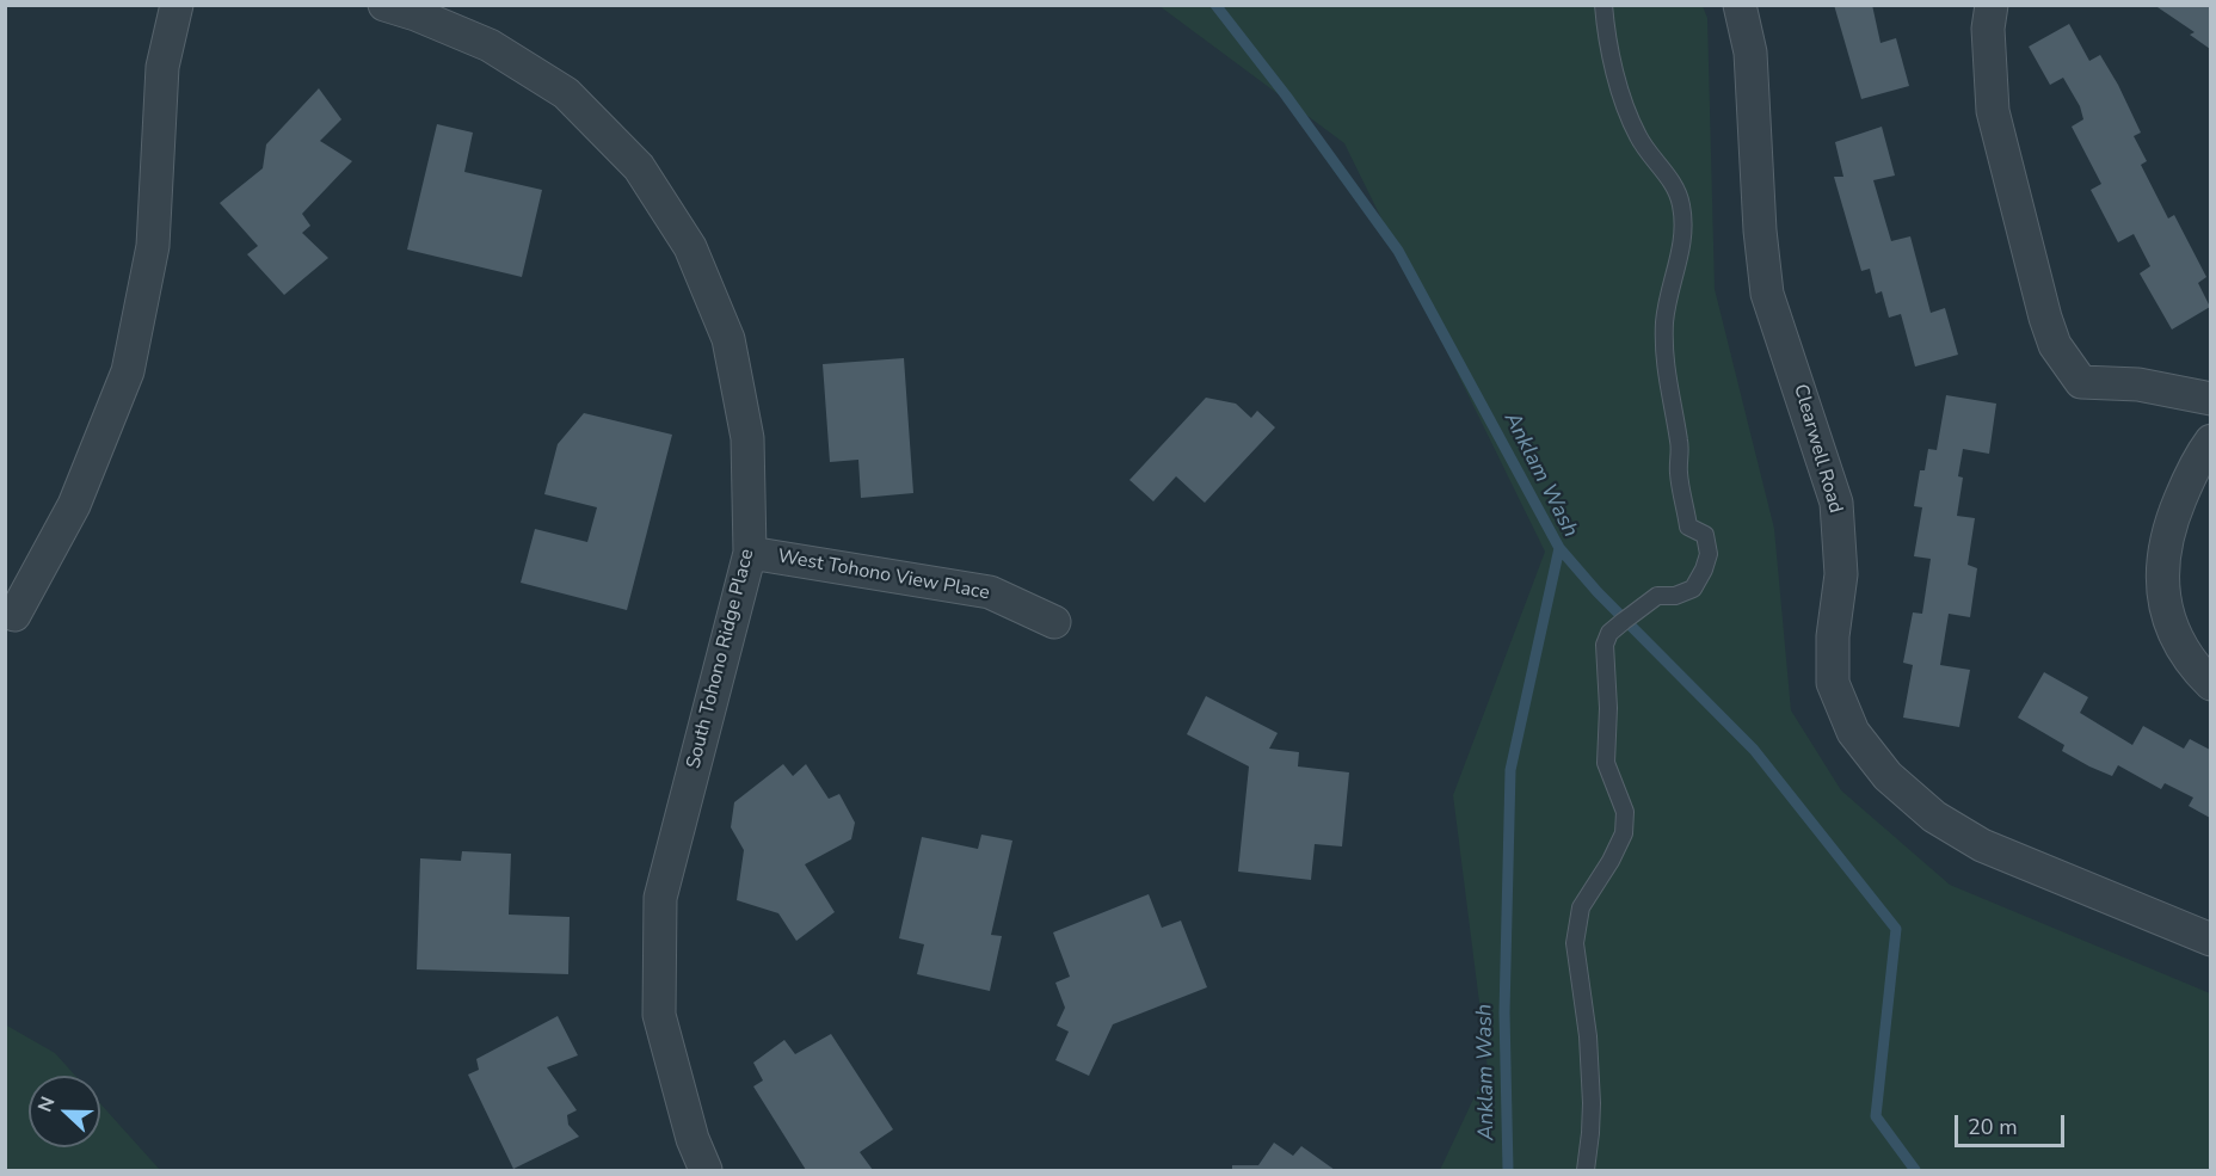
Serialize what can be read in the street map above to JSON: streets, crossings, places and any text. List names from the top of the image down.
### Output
{
  "streets": {
    "street": ["Clearwell Road", "West Tohono View Place", "South Tohono Ridge Place"]
  },
  "crossings": [
    ["West Tohono View Place", "South Tohono Ridge Place"]
  ],
  "water": ["Anklam Wash"],
  "scale_bar": "20 m",
  "north": "left"
}
